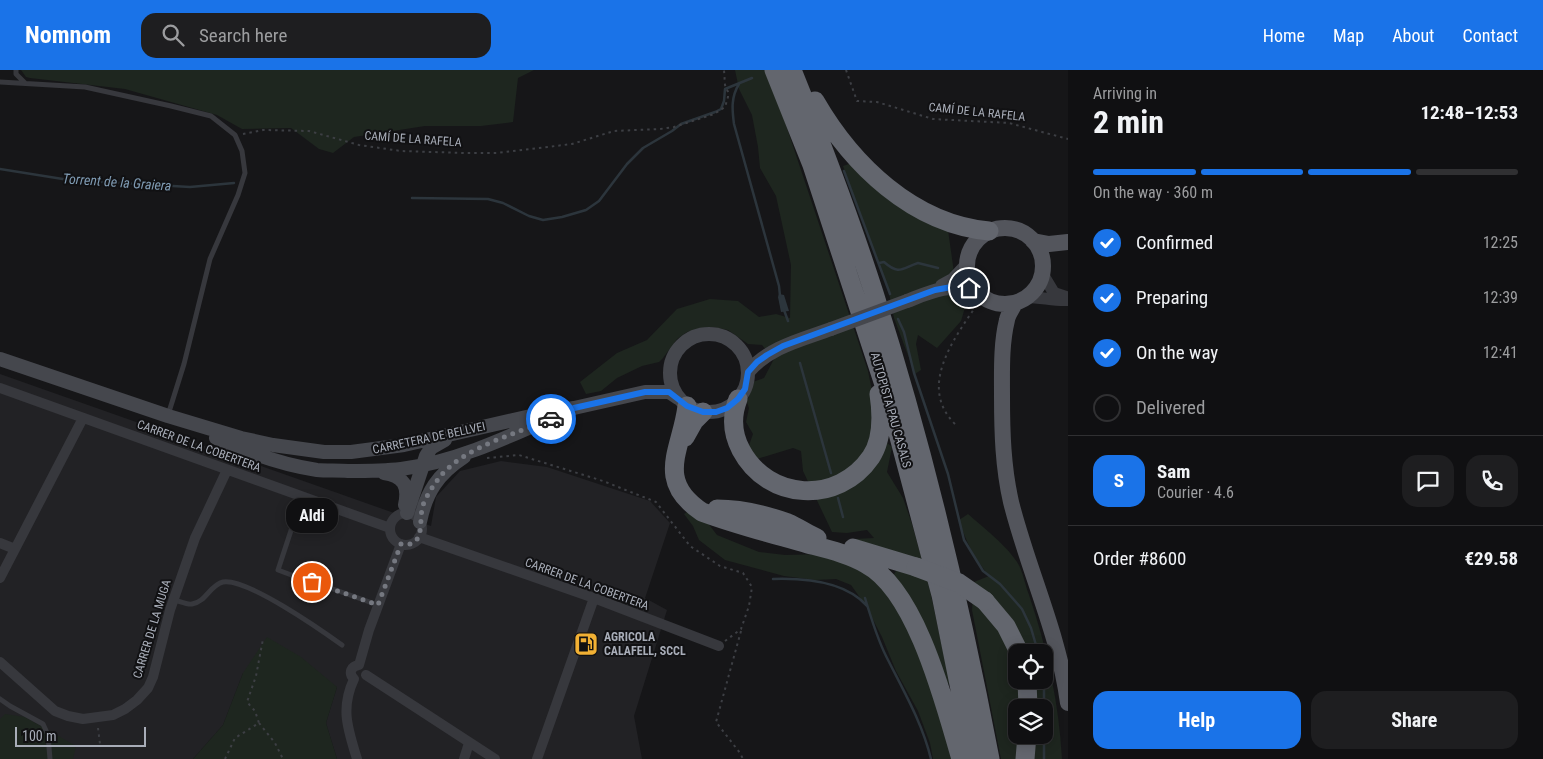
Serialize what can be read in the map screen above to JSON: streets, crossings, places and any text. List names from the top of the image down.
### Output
{
  "streets": {
    "highway": ["AUTOPISTA PAU CASALS"],
    "main road": ["CARRETERA DE BELLVEI"],
    "street": ["CARRER DE LA COBERTERA", "CARRER DE LA MUGA"],
    "path": ["CAMÍ DE LA RAFELA"]
  },
  "crossings": [
    ["CARRER DE LA COBERTERA", "CARRER DE LA MUGA"]
  ],
  "water": ["Torrent de la Graiera"],
  "places": {
    "other": ["Aldi"],
    "fuel station": ["AGRICOLA CALAFELL, SCCL"]
  },
  "scale_bar": "100 m",
  "page": {
    "header": "Nomnom",
    "search": "Search here",
    "nav": [
      "Home",
      "Map",
      "About",
      "Contact"
    ],
    "heading": ["2 min", "Arriving in", "12:48–12:53"],
    "panel": [
      "Sam",
      "Courier · 4.6",
      "Order #8600",
      "€29.58"
    ],
    "bar": "On the way · 360 m",
    "list": [
      ["Confirmed", "12:25"],
      ["Preparing", "12:39"],
      ["On the way", "12:41"],
      "Delivered"
    ],
    "round": "S",
    "bubble": "Aldi",
    "buttons": ["Help", "Share"],
    "scale": "100 m"
  }
}
